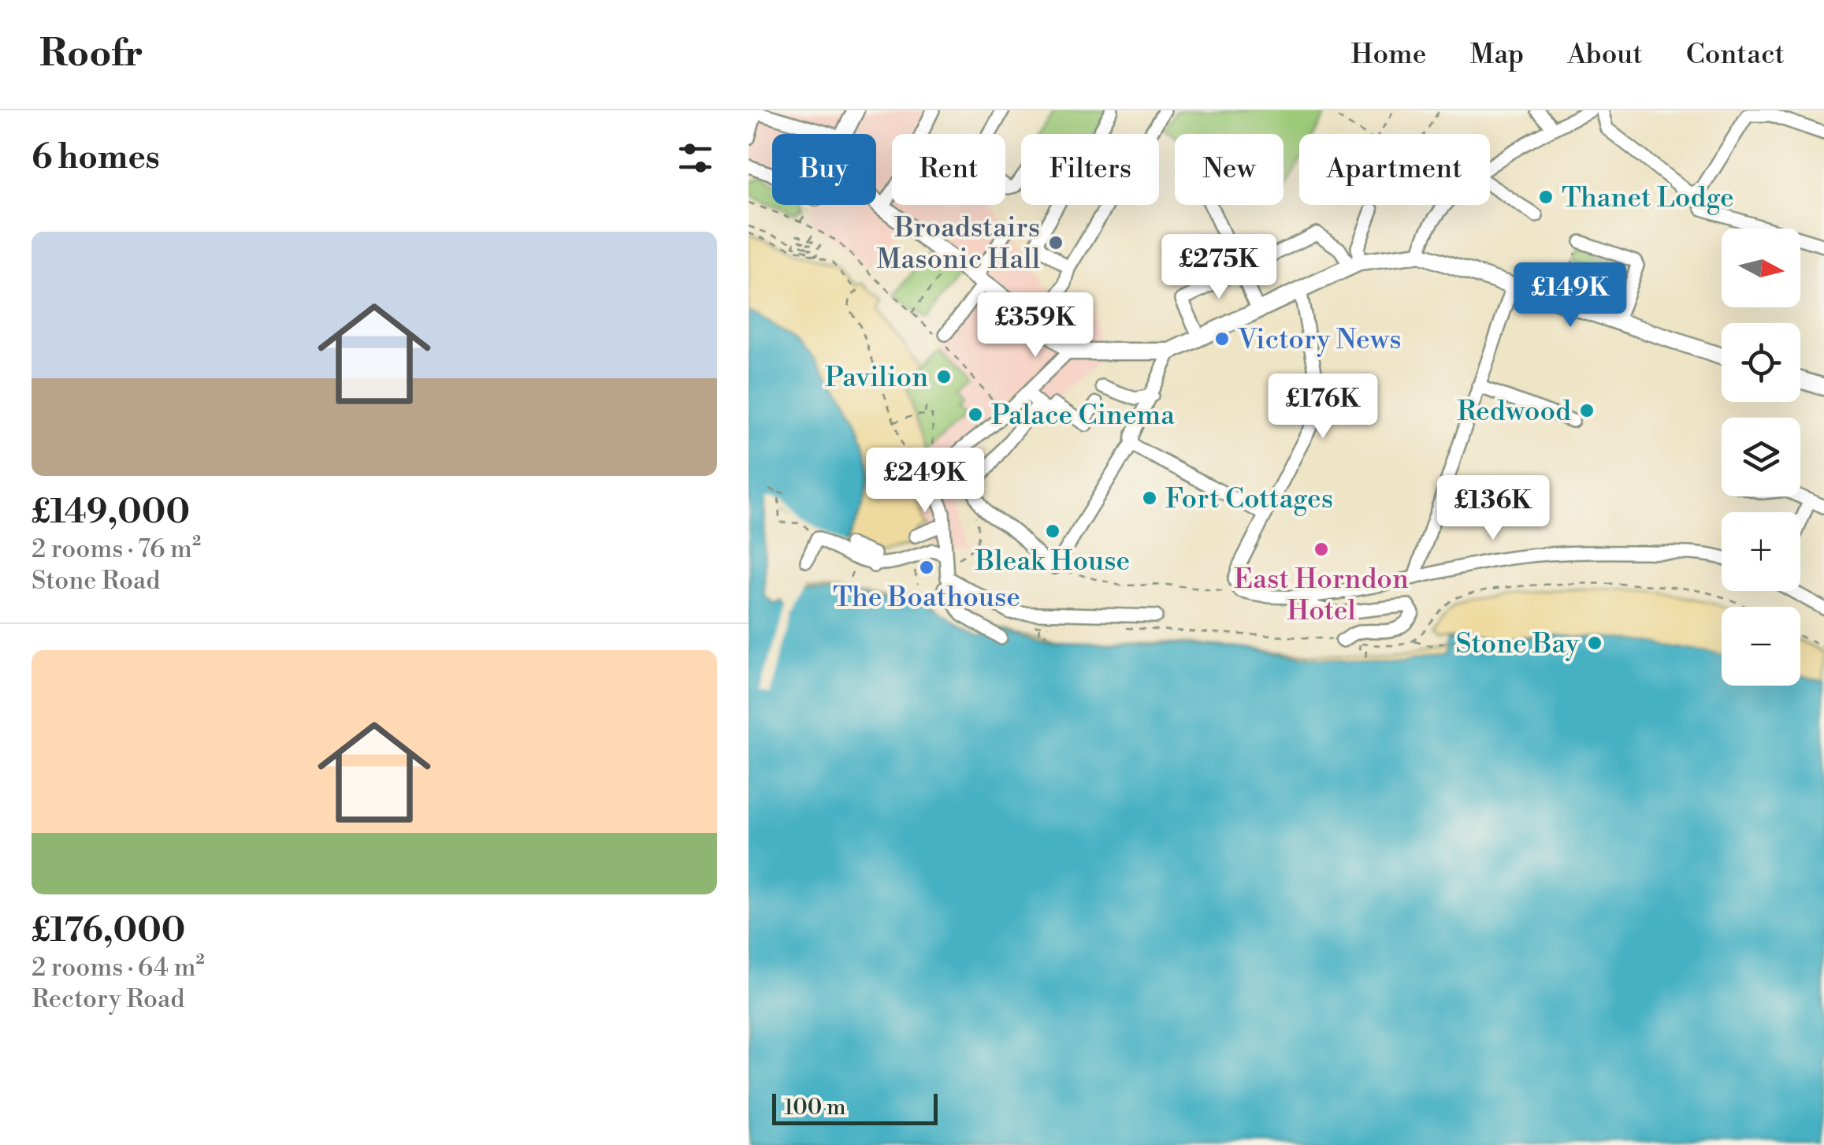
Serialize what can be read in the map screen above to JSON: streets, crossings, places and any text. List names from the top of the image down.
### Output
{
  "places": [
    "Thanet Lodge",
    "Broadstairs Masonic Hall",
    "Victory News",
    "Pavilion",
    "Redwood",
    "Palace Cinema",
    "Fort Cottages",
    "Bleak House",
    "East Horndon Hotel",
    "The Boathouse",
    "Stone Bay"
  ],
  "scale_bar": "100 m",
  "north": "right",
  "page": {
    "header": "Roofr",
    "nav": [
      "Home",
      "Map",
      "About",
      "Contact"
    ],
    "heading": "6 homes",
    "chip": [
      "Buy",
      "Rent",
      "Filters",
      "New",
      "Apartment"
    ],
    "list": [
      {
        "name": "£149,000",
        "note": "2 rooms · 76 m² · Stone Road"
      },
      {
        "name": "£176,000",
        "note": "2 rooms · 64 m² · Rectory Road"
      }
    ],
    "map_buttons": ["+", "−"],
    "price": [
      "£275K",
      "£149K",
      "£359K",
      "£176K",
      "£249K",
      "£136K"
    ],
    "scale": "100 m"
  }
}
